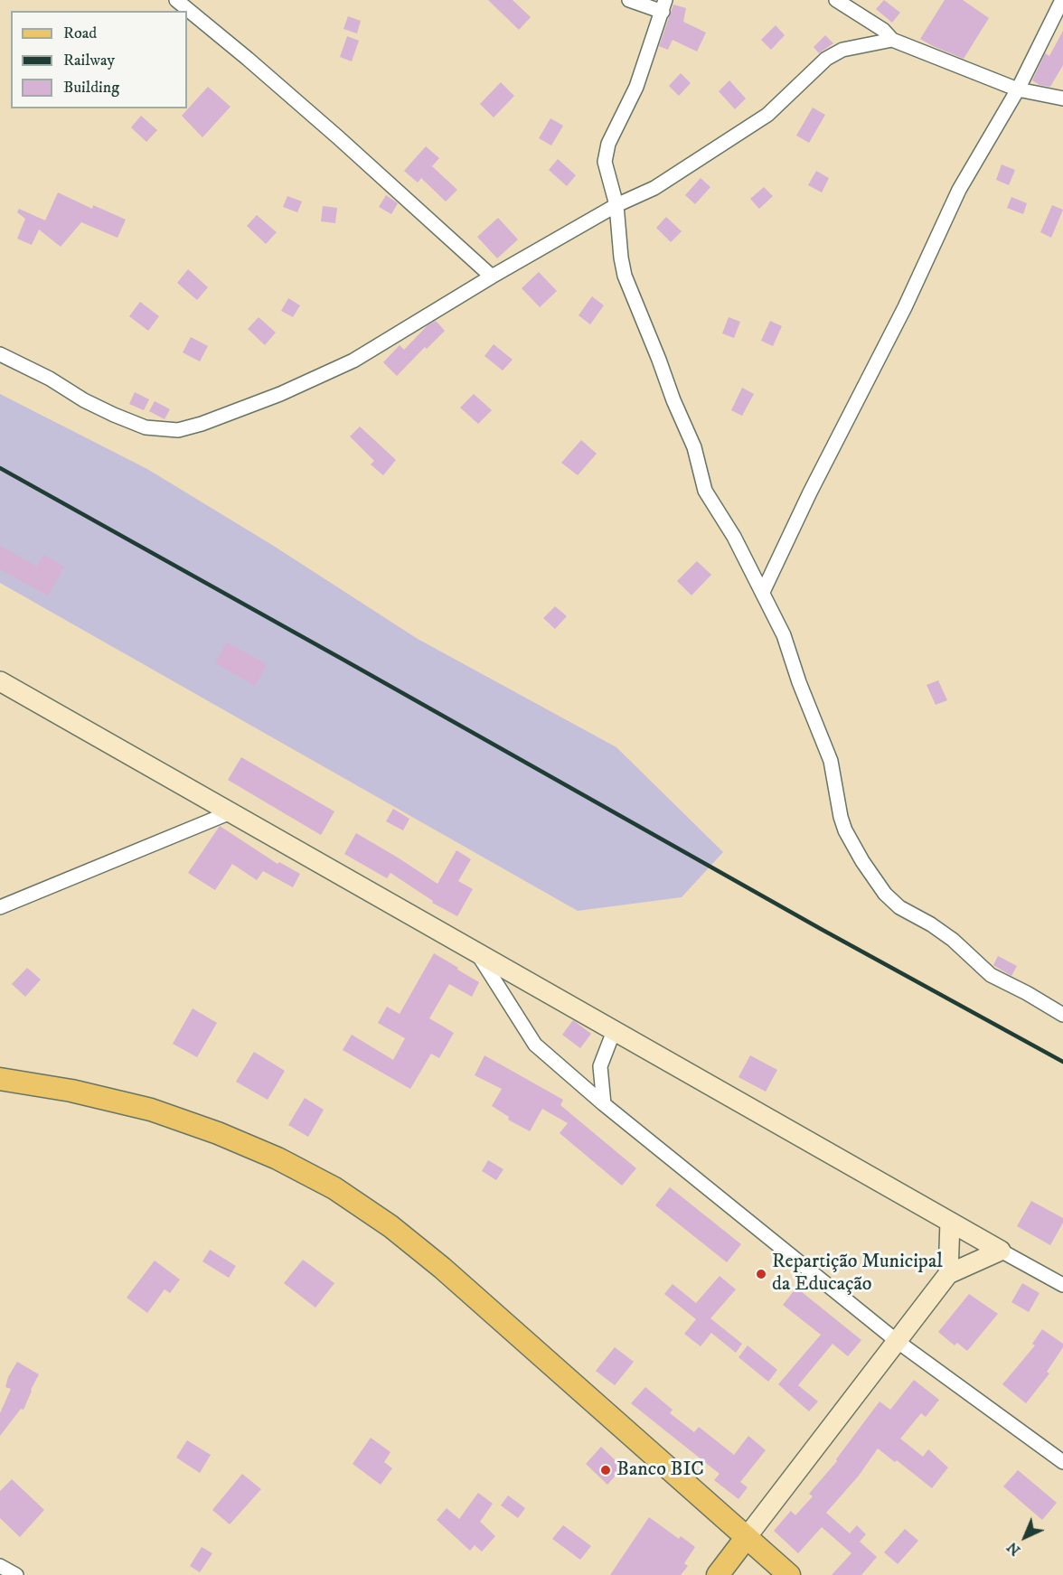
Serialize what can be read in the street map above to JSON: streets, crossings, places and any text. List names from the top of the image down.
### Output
{
  "places": ["Repartição Municipal da Educação", "Banco BIC"],
  "legend": ["Road", "Railway", "Building"],
  "north": "bottom left"
}
